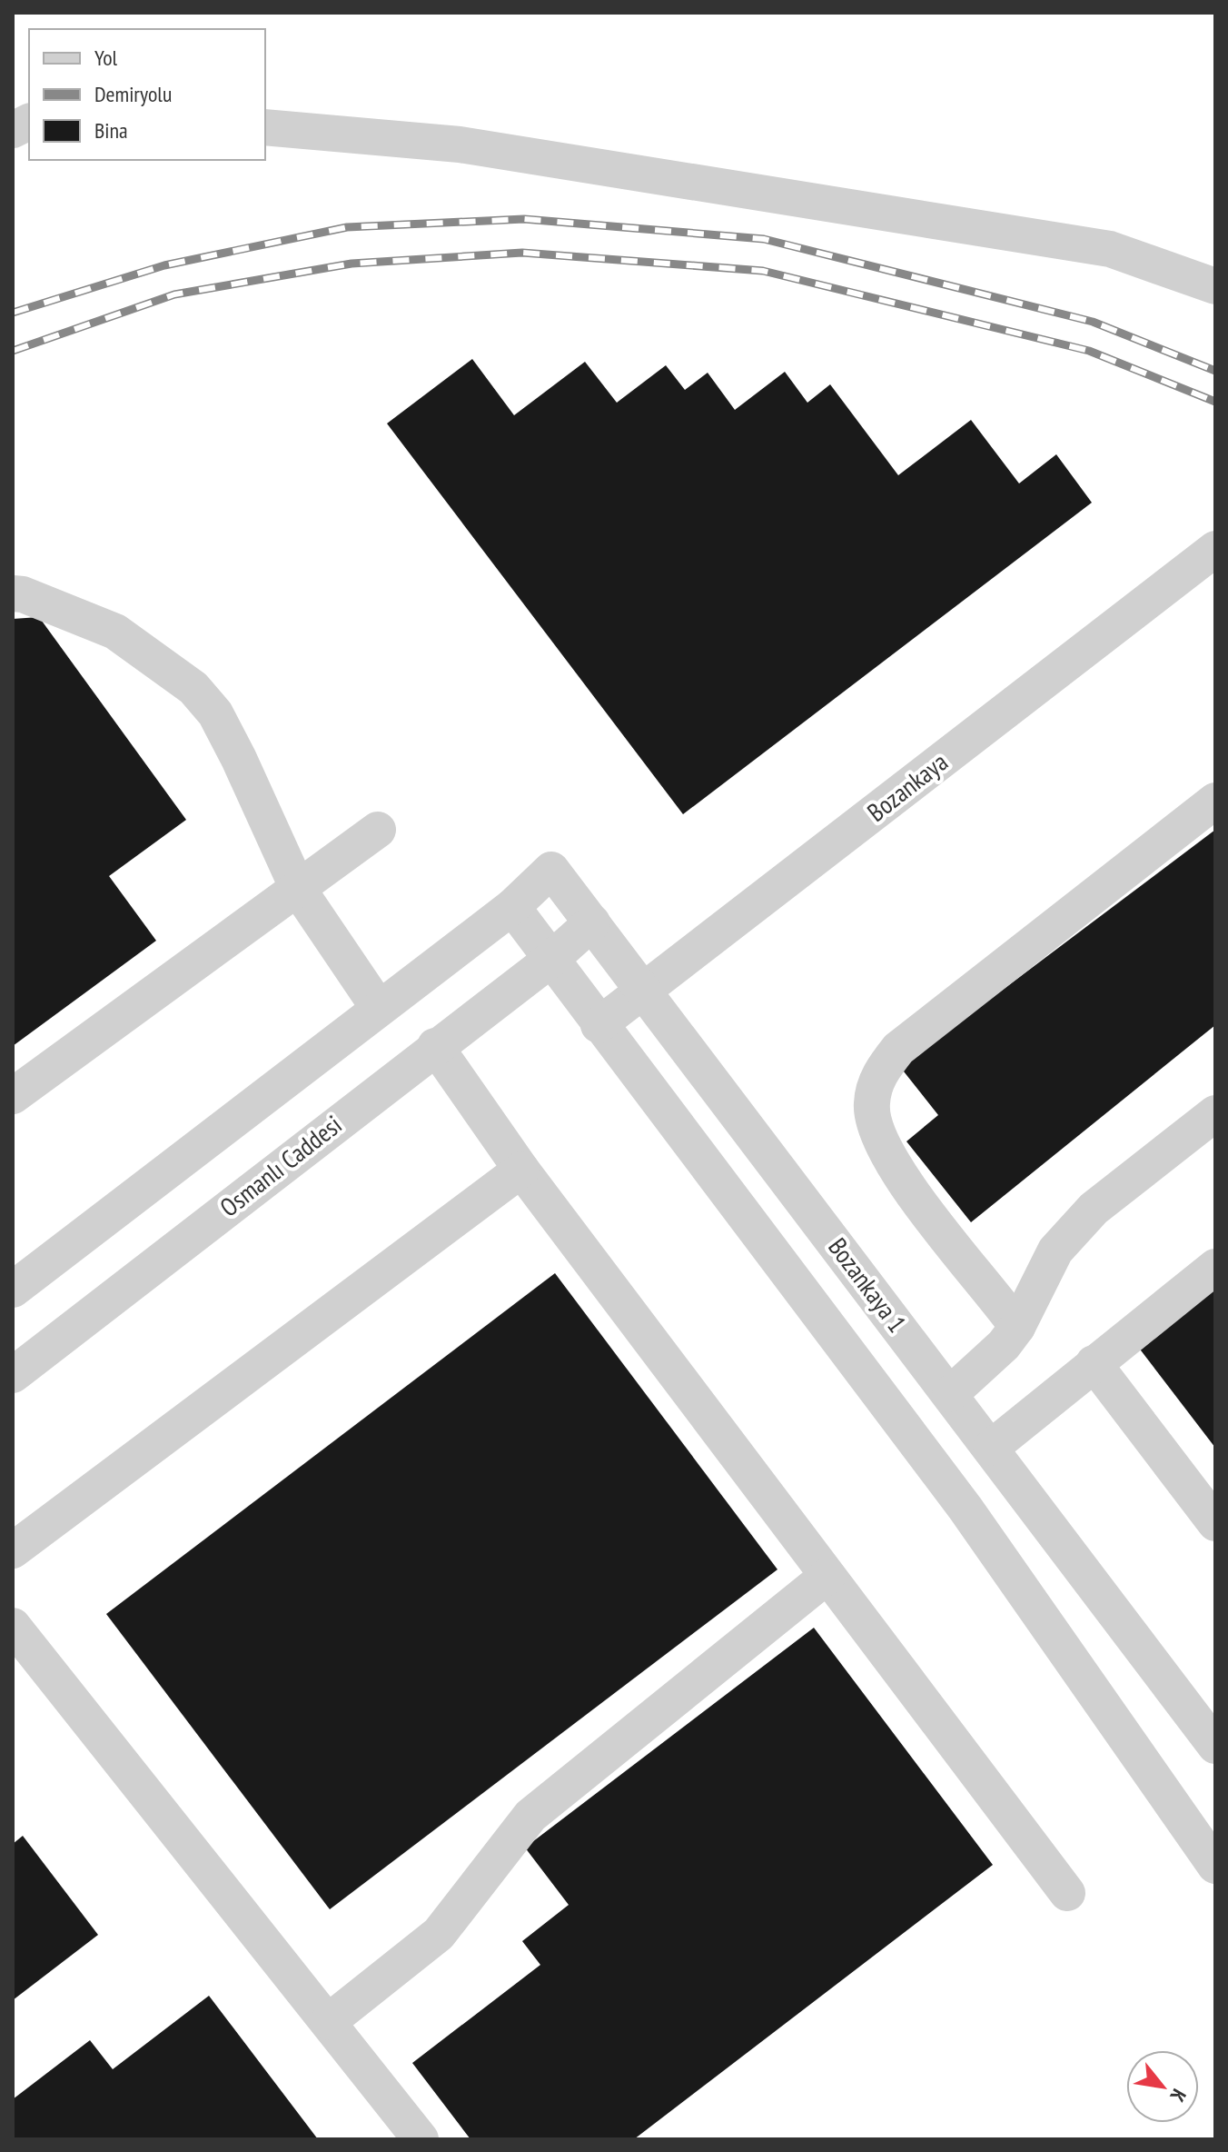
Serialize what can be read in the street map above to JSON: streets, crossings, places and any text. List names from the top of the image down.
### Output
{
  "streets": {
    "street": ["Bozankaya", "Osmanlı Caddesi", "Bozankaya 1"]
  },
  "crossings": [
    ["Bozankaya", "Bozankaya 1"],
    ["Osmanlı Caddesi", "Bozankaya 1"]
  ],
  "legend": ["Yol", "Demiryolu", "Bina"],
  "north": "bottom right"
}
